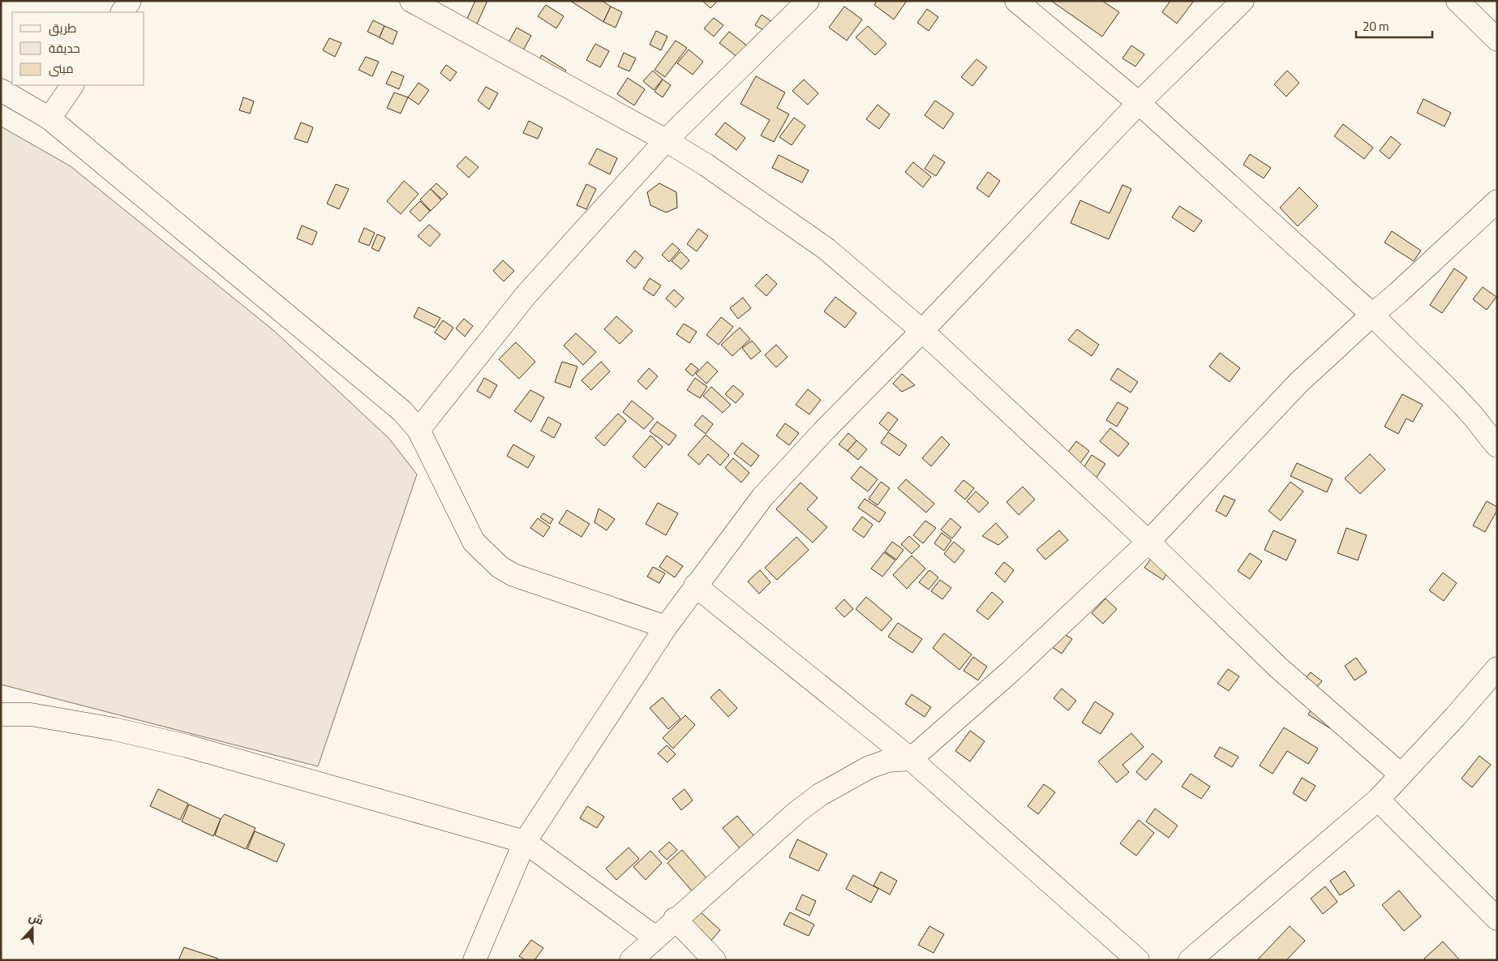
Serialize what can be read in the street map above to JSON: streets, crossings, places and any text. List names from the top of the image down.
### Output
{
  "legend": ["طريق", "حديقة", "مبنى"],
  "scale_bar": "20 m",
  "north": "top"
}
